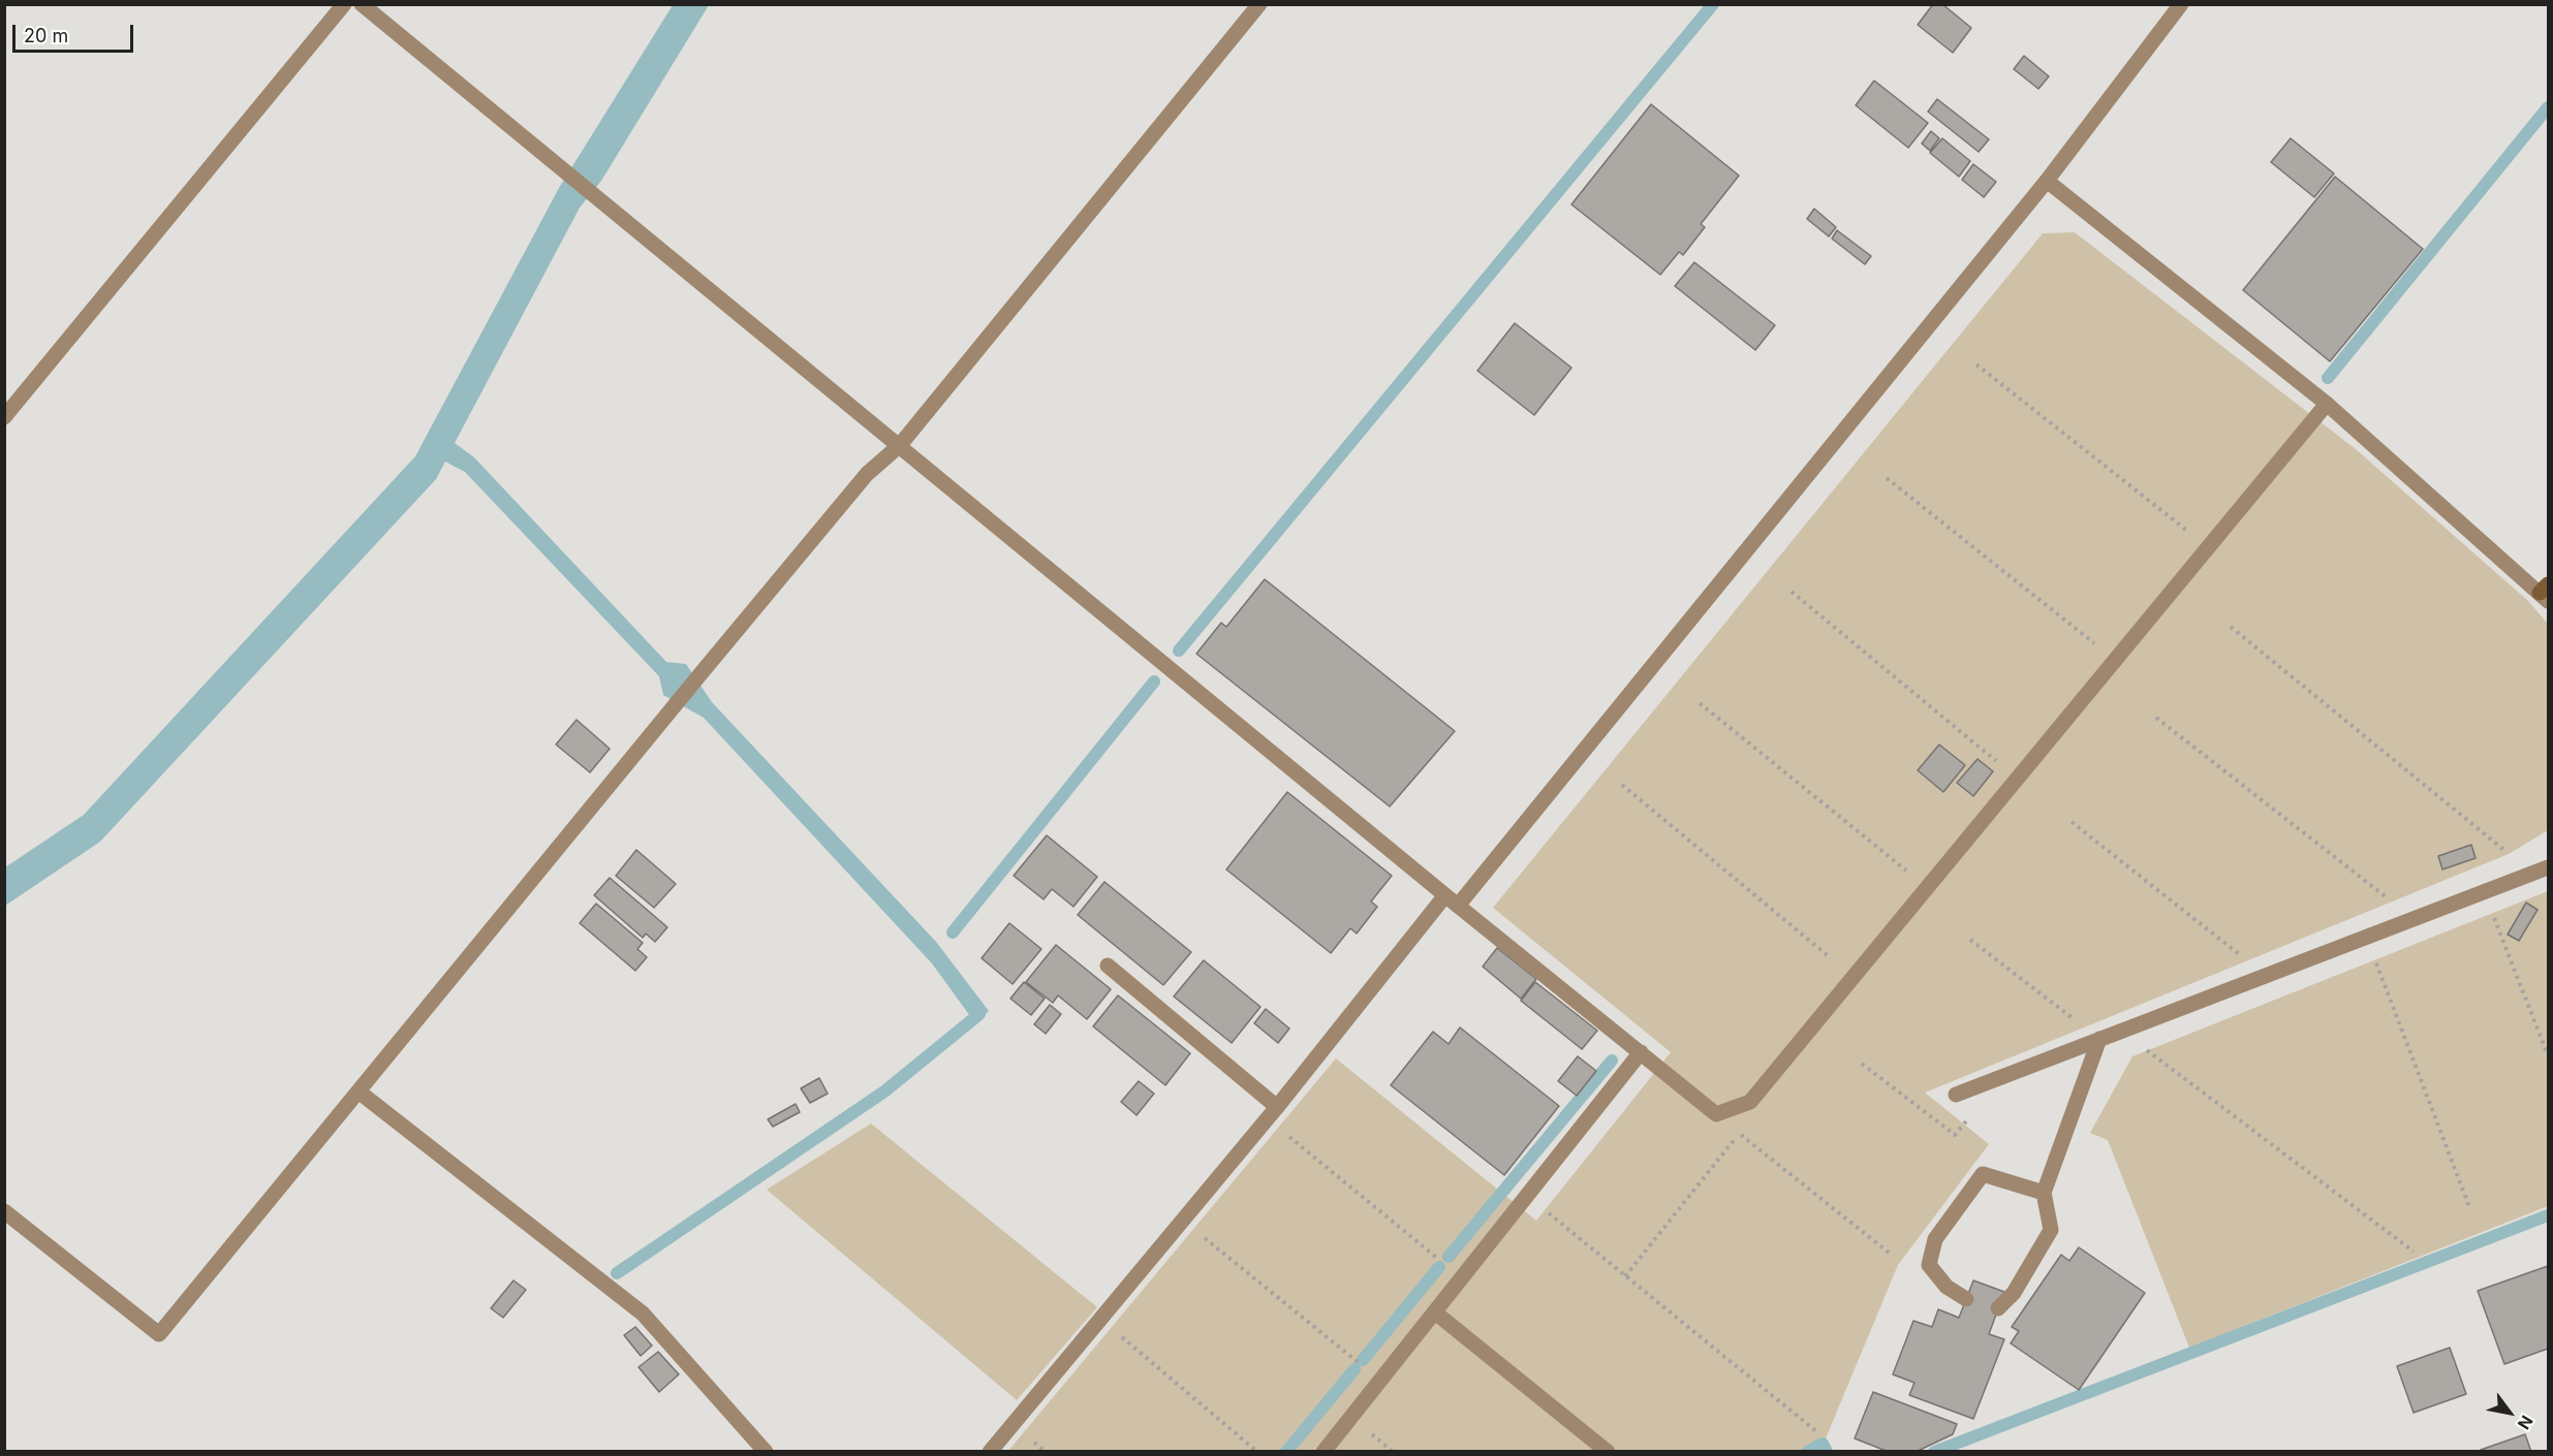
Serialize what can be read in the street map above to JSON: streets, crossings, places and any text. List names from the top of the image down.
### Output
{
  "scale_bar": "20 m",
  "north": "bottom right"
}
